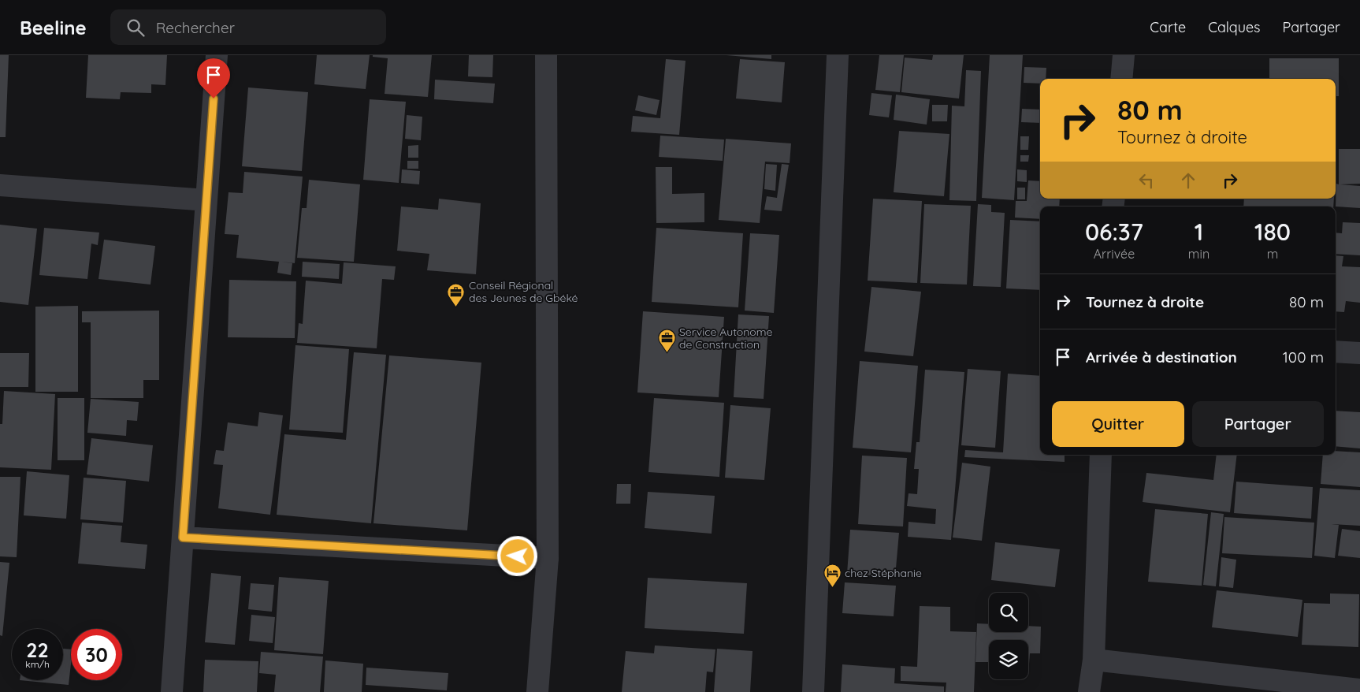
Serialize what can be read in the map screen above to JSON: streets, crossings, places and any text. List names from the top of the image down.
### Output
{
  "places": {
    "office": ["Conseil Régional des Jeunes de Gbéké", "Service Autonome de Construction"],
    "hotel": ["chez Stéphanie"]
  },
  "page": {
    "header": "Beeline",
    "search": "Rechercher",
    "nav": ["Carte", "Calques", "Partager"],
    "turn": ["80 m", "Tournez à droite"],
    "eta": [
      "06:37",
      "Arrivée",
      "1",
      "min",
      "180",
      "m"
    ],
    "list": [
      {
        "name": "Tournez à droite",
        "value": "80 m"
      },
      {
        "name": "Arrivée à destination",
        "value": "100 m"
      }
    ],
    "buttons": ["Quitter", "Partager"],
    "speed": "22 km/h",
    "limit": "30"
  }
}
